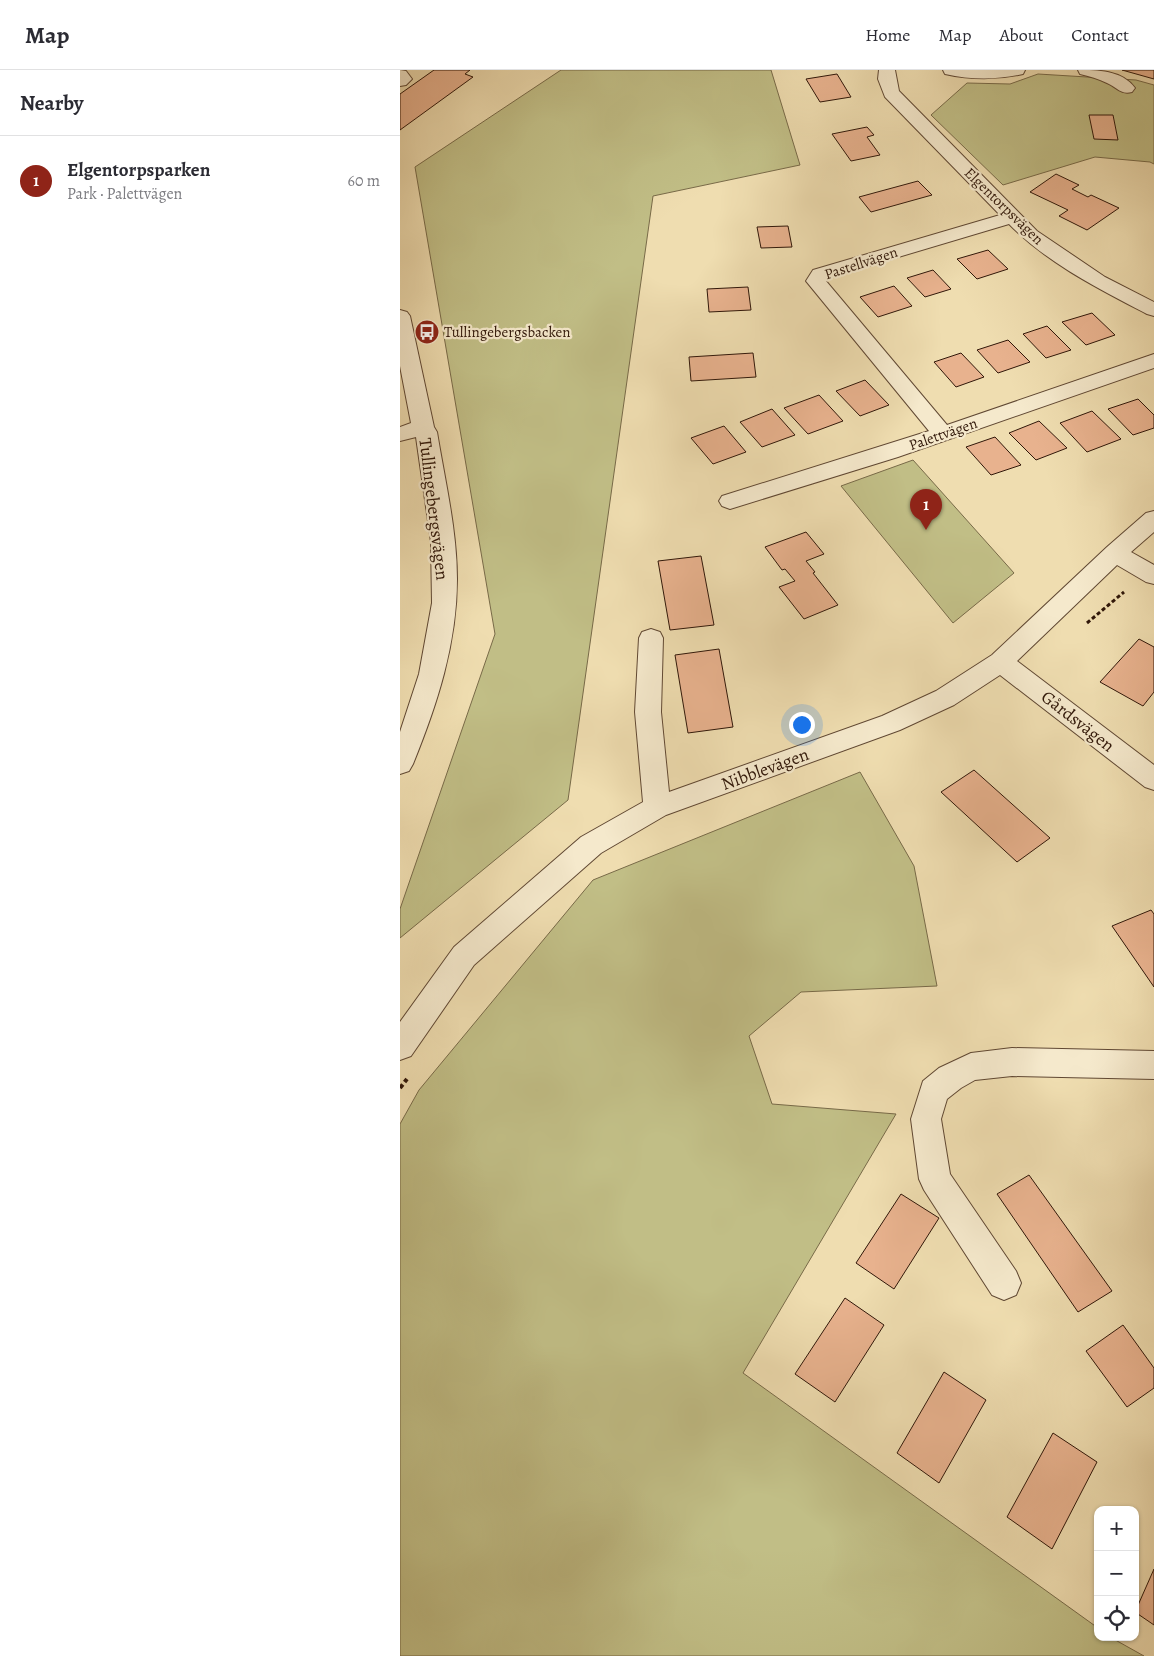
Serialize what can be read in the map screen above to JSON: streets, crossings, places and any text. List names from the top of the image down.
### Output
{
  "streets": {
    "street": [
      "Elgentorpsvägen",
      "Pastellvägen",
      "Palettvägen",
      "Tullingebergsvägen",
      "Gårdsvägen",
      "Nibblevägen"
    ]
  },
  "crossings": [
    ["Elgentorpsvägen", "Pastellvägen"],
    ["Pastellvägen", "Palettvägen"],
    ["Gårdsvägen", "Nibblevägen"]
  ],
  "places": {
    "bus stop": ["Tullingebergsbacken"]
  },
  "page": {
    "header": "Map",
    "nav": [
      "Home",
      "Map",
      "About",
      "Contact"
    ],
    "heading": "Nearby",
    "list": [
      {
        "mark": "1",
        "name": "Elgentorpsparken",
        "note": "Park · Palettvägen",
        "value": "60 m"
      }
    ],
    "pins": "1",
    "map_buttons": ["+", "−"]
  }
}
